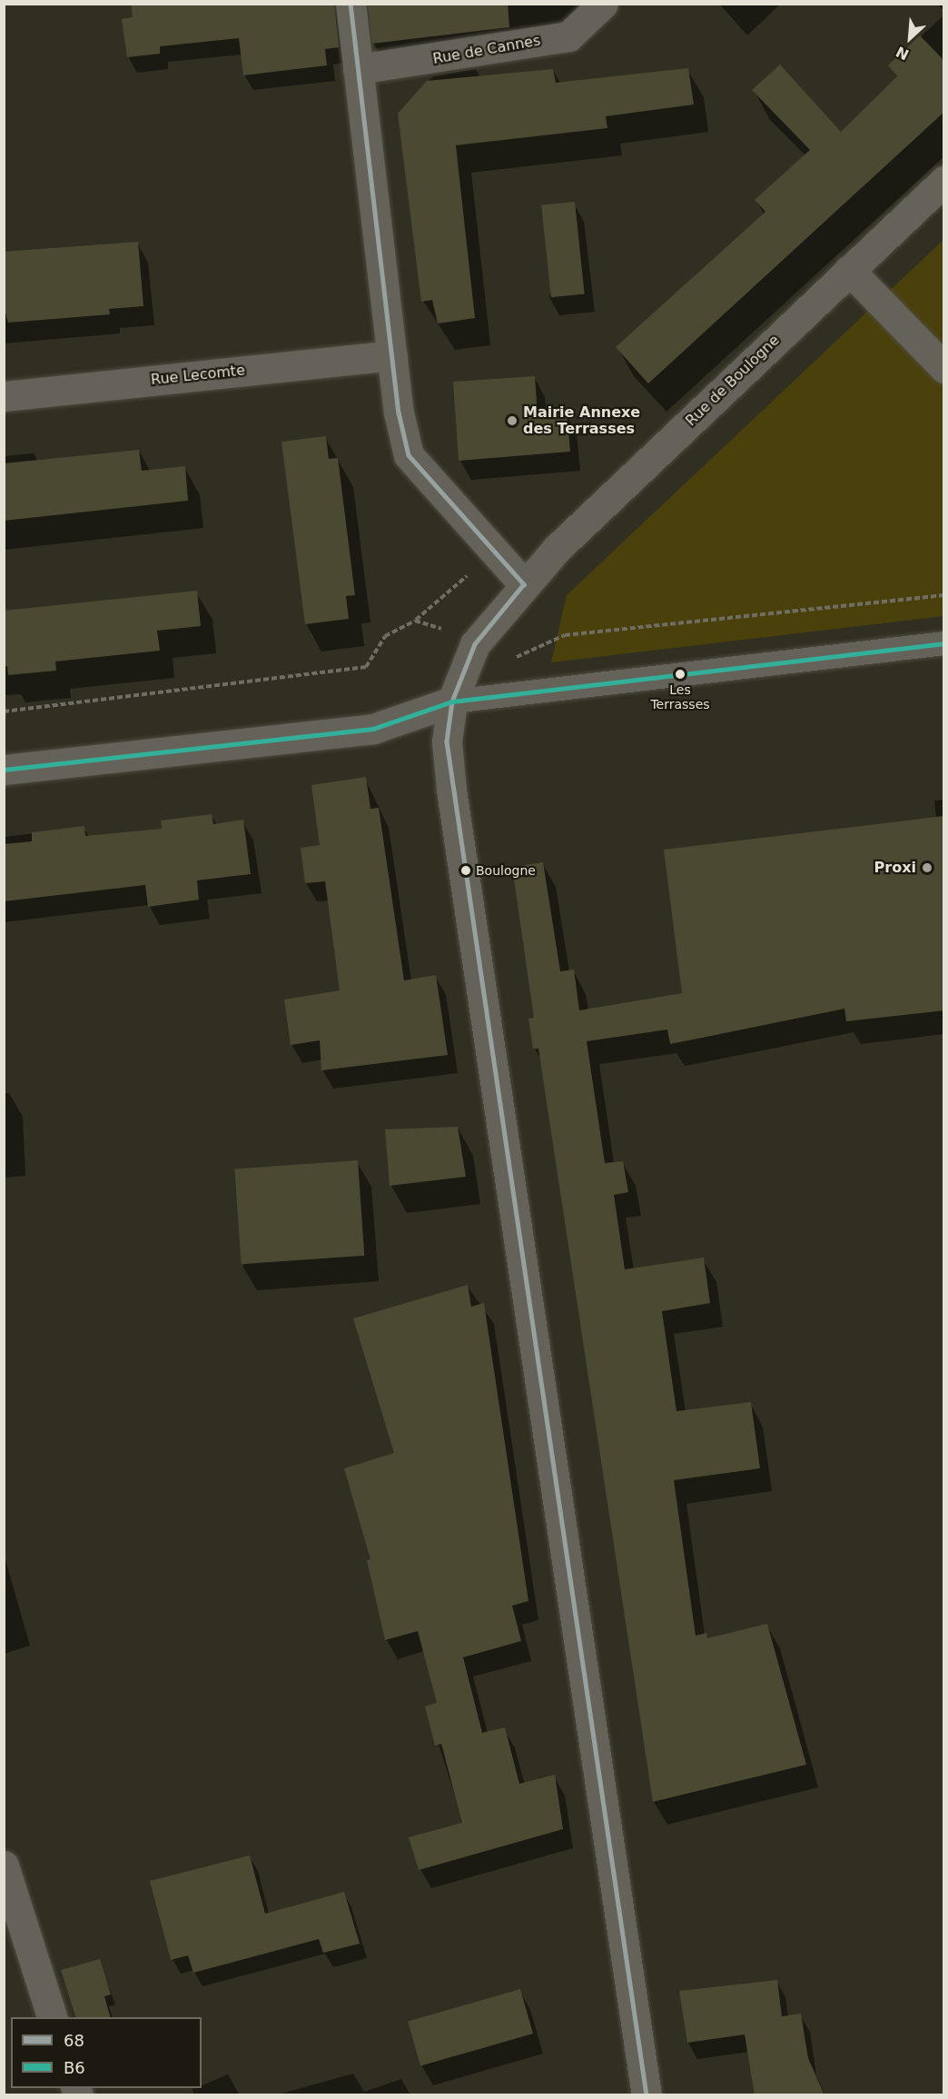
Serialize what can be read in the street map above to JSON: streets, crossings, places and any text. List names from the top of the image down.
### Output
{
  "streets": {
    "street": ["Rue de Cannes", "Rue Lecomte", "Rue de Boulogne"]
  },
  "places": [
    "Mairie Annexe des Terrasses",
    "Les Terrasses",
    "Proxi",
    "Boulogne"
  ],
  "lines": ["transit line 68", "transit line B6"],
  "legend": ["68", "B6"],
  "north": "bottom left"
}
